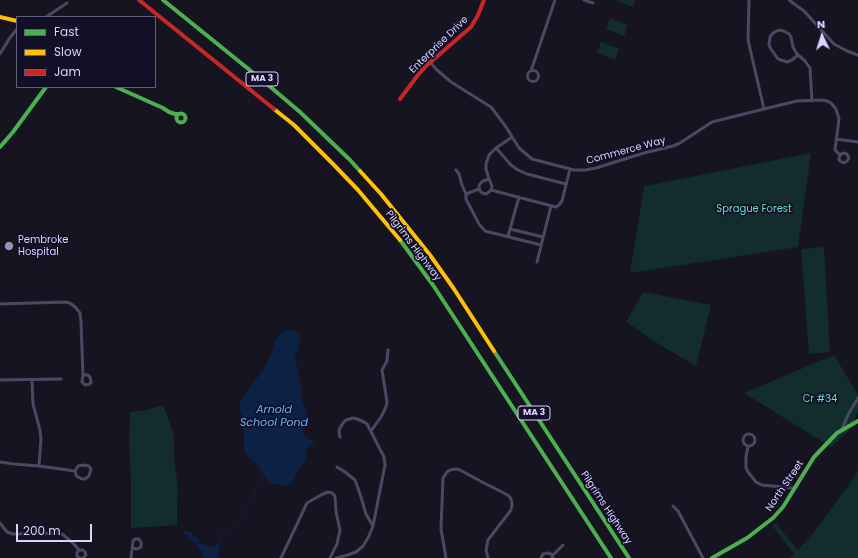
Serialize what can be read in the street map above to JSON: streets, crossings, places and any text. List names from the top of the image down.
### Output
{
  "streets": {
    "main road": [
      "Enterprise Drive",
      "MA 3",
      "Pilgrims Highway",
      "North Street"
    ],
    "street": ["Commerce Way"]
  },
  "crossings": [
    ["Enterprise Drive", "Commerce Way"]
  ],
  "water": ["Arnold School Pond"],
  "parks": ["Sprague Forest", "Cr #34"],
  "places": ["Pembroke Hospital"],
  "legend": ["Fast", "Slow", "Jam"],
  "scale_bar": "200 m",
  "north": "top"
}
